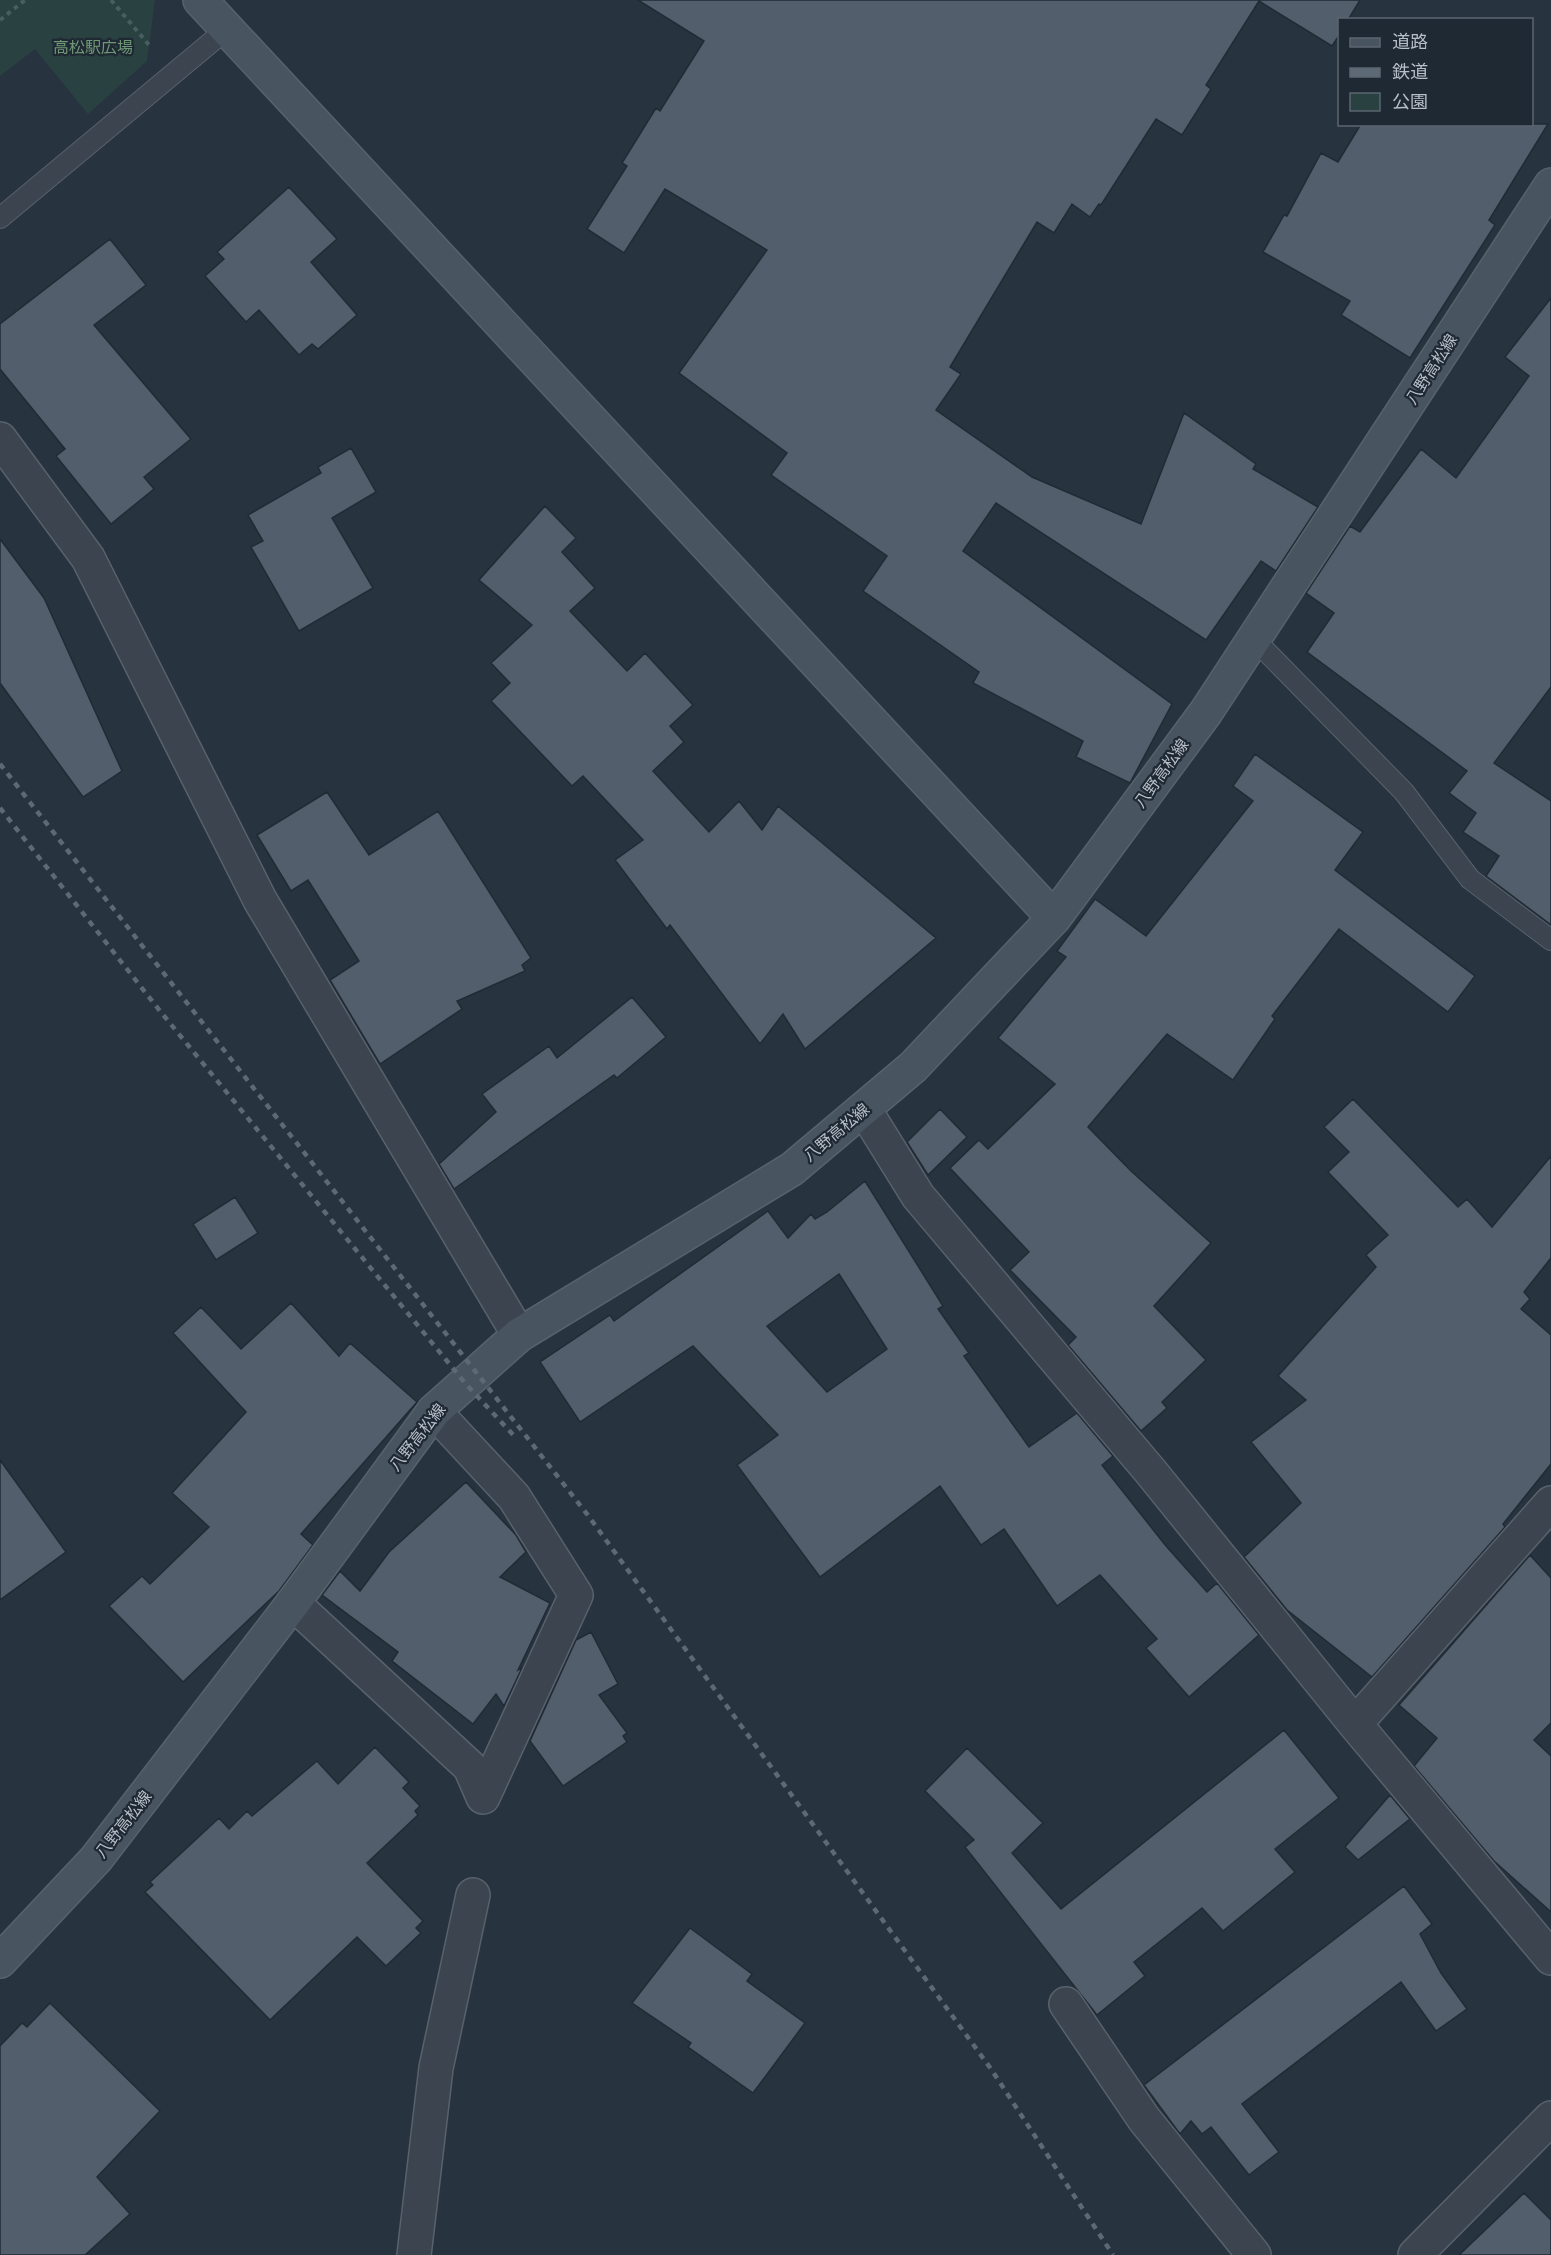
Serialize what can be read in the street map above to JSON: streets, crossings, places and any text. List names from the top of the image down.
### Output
{
  "streets": {
    "main road": ["八野高松線"]
  },
  "parks": ["高松駅広場"],
  "legend": ["道路", "鉄道", "公園"]
}
